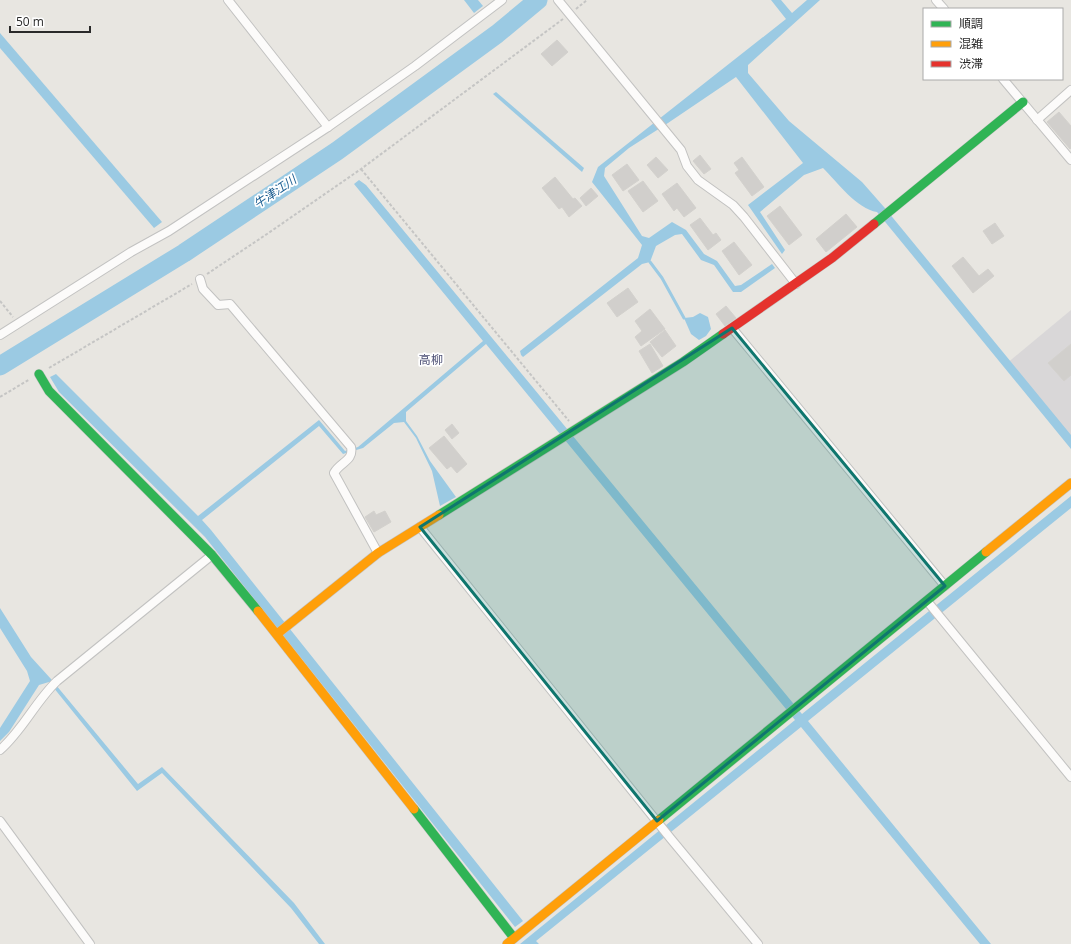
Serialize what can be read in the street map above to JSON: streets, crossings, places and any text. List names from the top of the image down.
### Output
{
  "districts": ["高柳"],
  "water": ["牛津江川"],
  "legend": ["順調", "混雑", "渋滞"],
  "scale_bar": "50 m"
}
